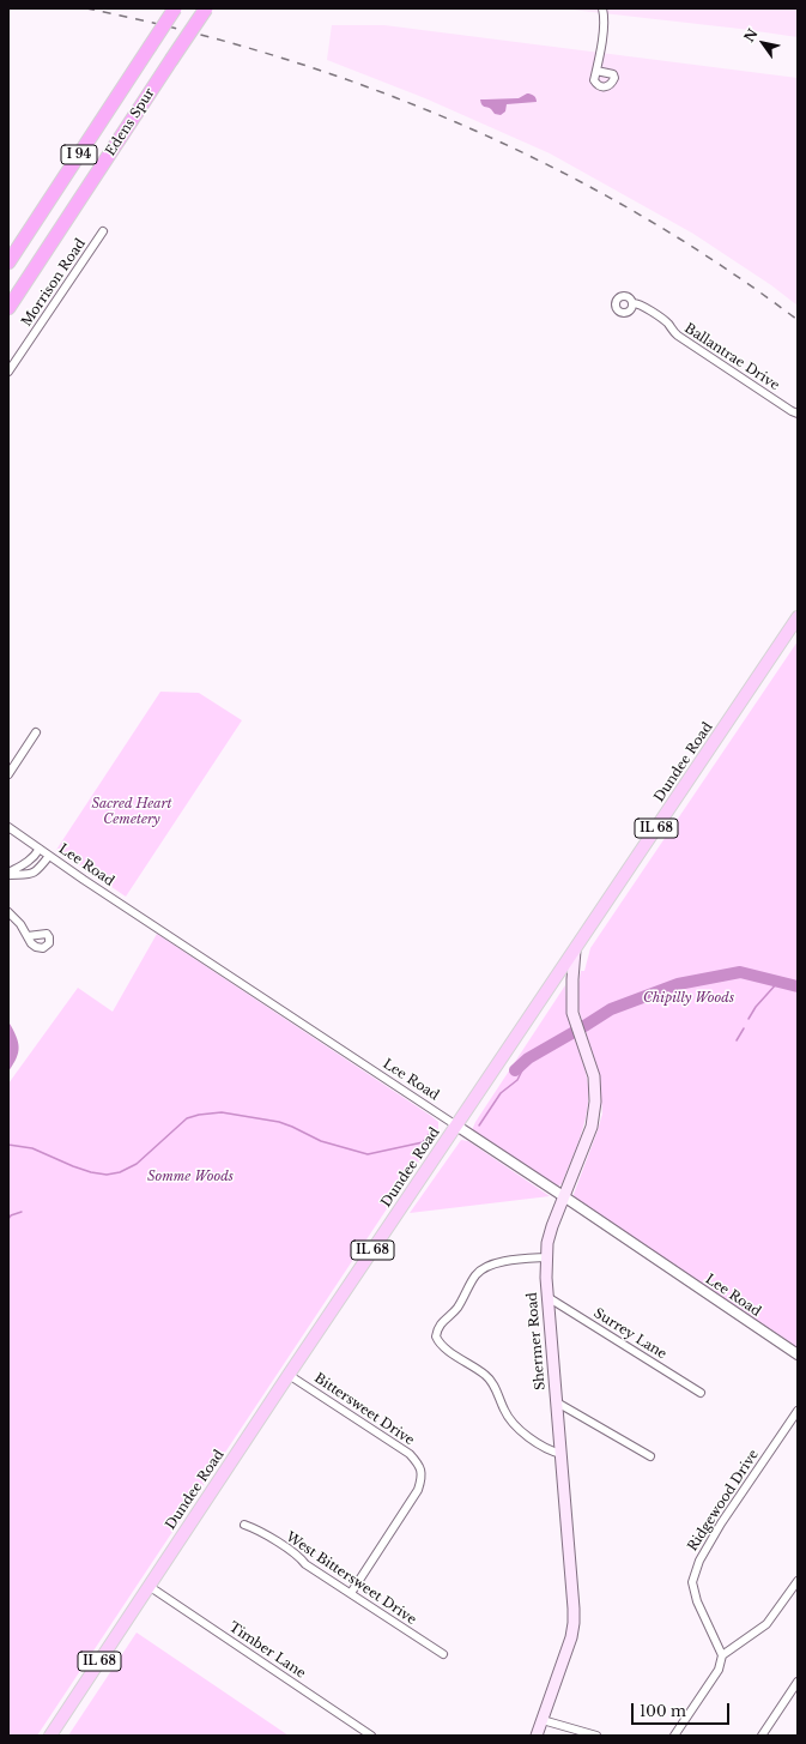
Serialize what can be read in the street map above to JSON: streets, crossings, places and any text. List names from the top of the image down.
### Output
{
  "streets": {
    "highway": ["Edens Spur", "I 94"],
    "main road": ["Dundee Road", "IL 68", "Shermer Road"],
    "street": [
      "Morrison Road",
      "Ballantrae Drive",
      "Lee Road",
      "Surrey Lane",
      "Bittersweet Drive",
      "Ridgewood Drive",
      "West Bittersweet Drive",
      "Timber Lane"
    ]
  },
  "crossings": [
    ["Dundee Road", "Lee Road"],
    ["Dundee Road", "Shermer Road"],
    ["Dundee Road", "Bittersweet Drive"],
    ["Dundee Road", "Timber Lane"],
    ["Lee Road", "Shermer Road"],
    ["Surrey Lane", "Shermer Road"],
    ["Bittersweet Drive", "West Bittersweet Drive"]
  ],
  "parks": ["Sacred Heart Cemetery", "Chipilly Woods", "Somme Woods"],
  "scale_bar": "100 m",
  "north": "top left"
}
